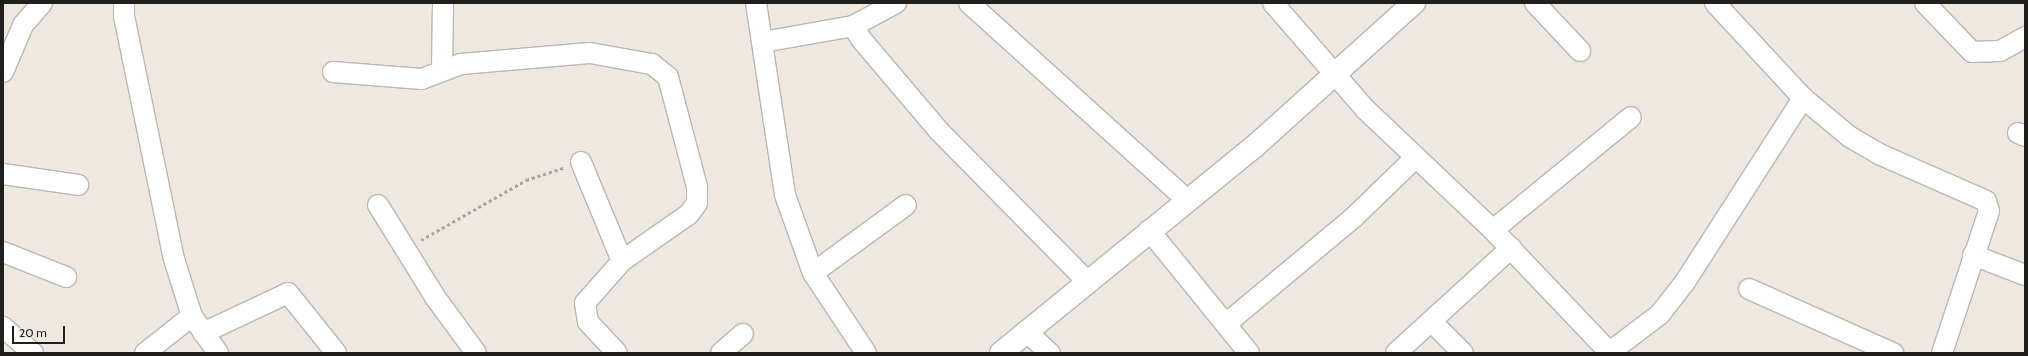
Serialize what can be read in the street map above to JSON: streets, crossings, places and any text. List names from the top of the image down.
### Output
{
  "scale_bar": "20 m"
}
